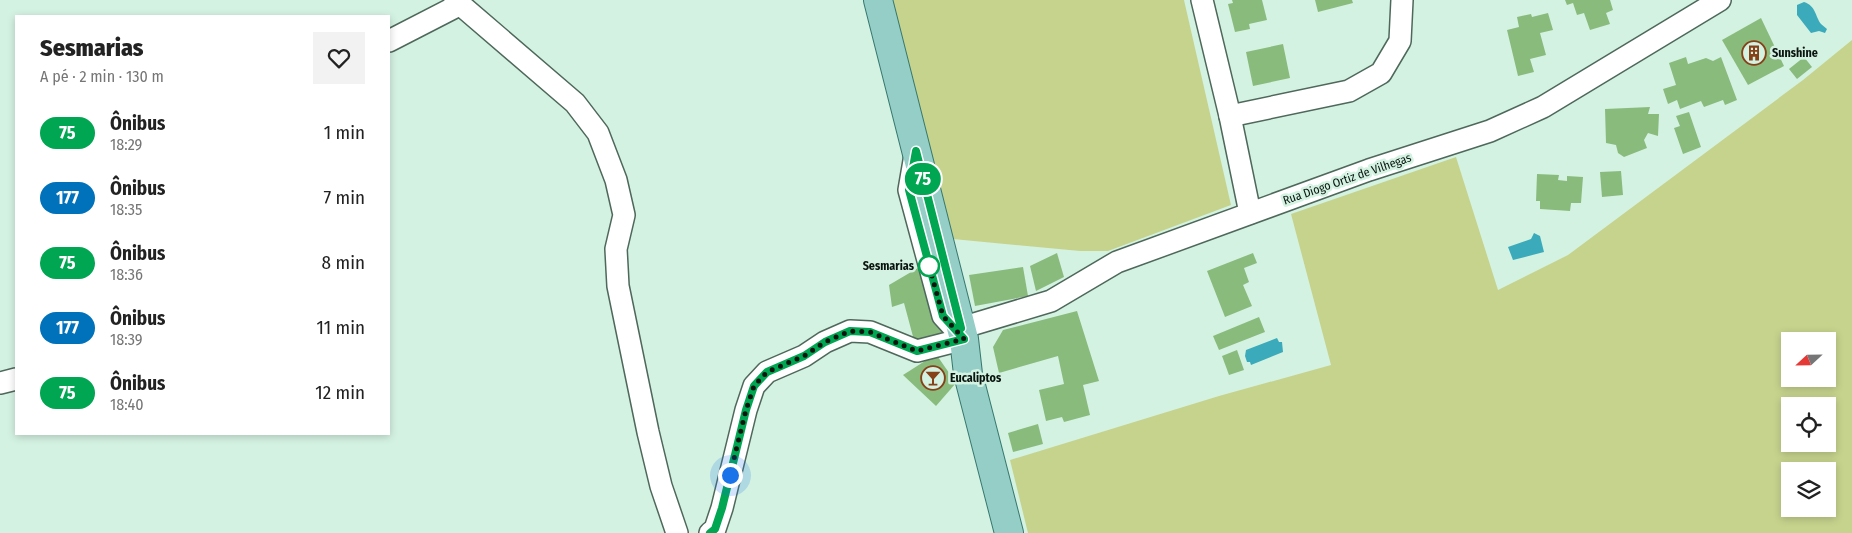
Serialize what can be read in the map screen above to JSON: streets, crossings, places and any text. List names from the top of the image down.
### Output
{
  "streets": {
    "street": ["Rua Diogo Ortiz de Vilhegas"]
  },
  "places": {
    "building": ["Sunshine"],
    "other": ["Sesmarias"],
    "bar": ["Eucaliptos"]
  },
  "lines": ["bus line 75"],
  "north": "left",
  "page": {
    "on_map": "75",
    "heading": ["Sesmarias", "A pé · 2 min · 130 m"],
    "list": [
      {
        "mark": "75",
        "name": "Ônibus",
        "note": "18:29",
        "value": "1 min"
      },
      {
        "mark": "177",
        "name": "Ônibus",
        "note": "18:35",
        "value": "7 min"
      },
      {
        "mark": "75",
        "name": "Ônibus",
        "note": "18:36",
        "value": "8 min"
      },
      {
        "mark": "177",
        "name": "Ônibus",
        "note": "18:39",
        "value": "11 min"
      },
      {
        "mark": "75",
        "name": "Ônibus",
        "note": "18:40",
        "value": "12 min"
      }
    ]
  }
}
